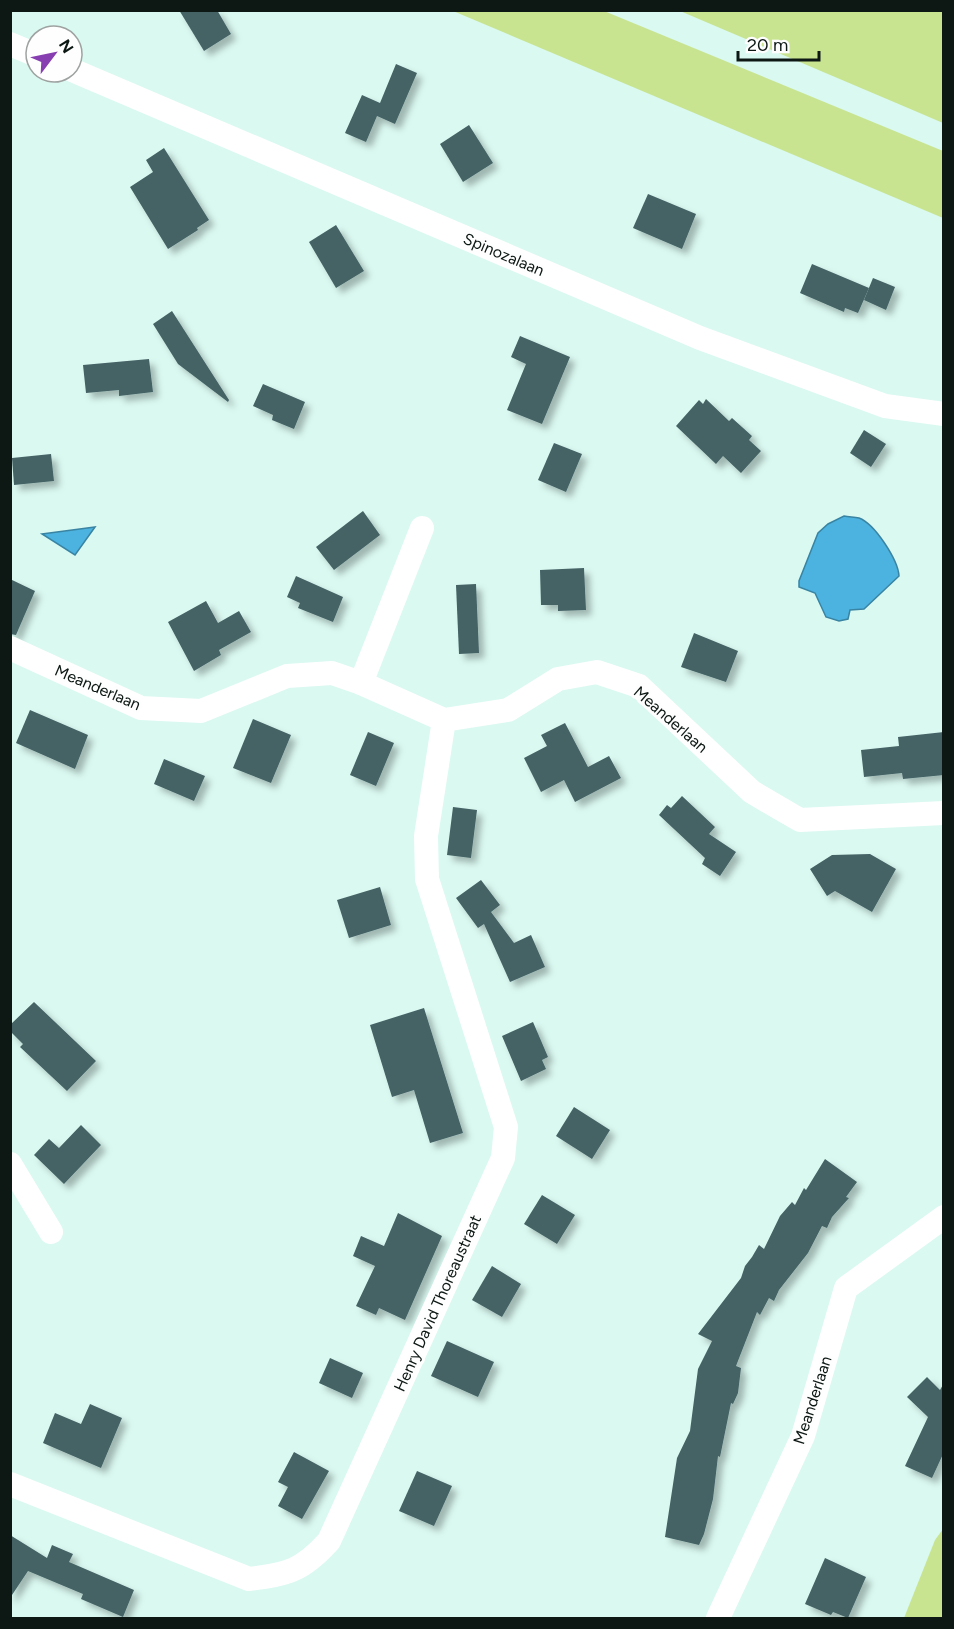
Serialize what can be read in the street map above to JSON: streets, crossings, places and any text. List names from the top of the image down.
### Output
{
  "streets": {
    "street": ["Spinozalaan", "Meanderlaan", "Henry David Thoreaustraat"]
  },
  "crossings": [
    ["Meanderlaan", "Henry David Thoreaustraat"]
  ],
  "scale_bar": "20 m",
  "north": "top right"
}
